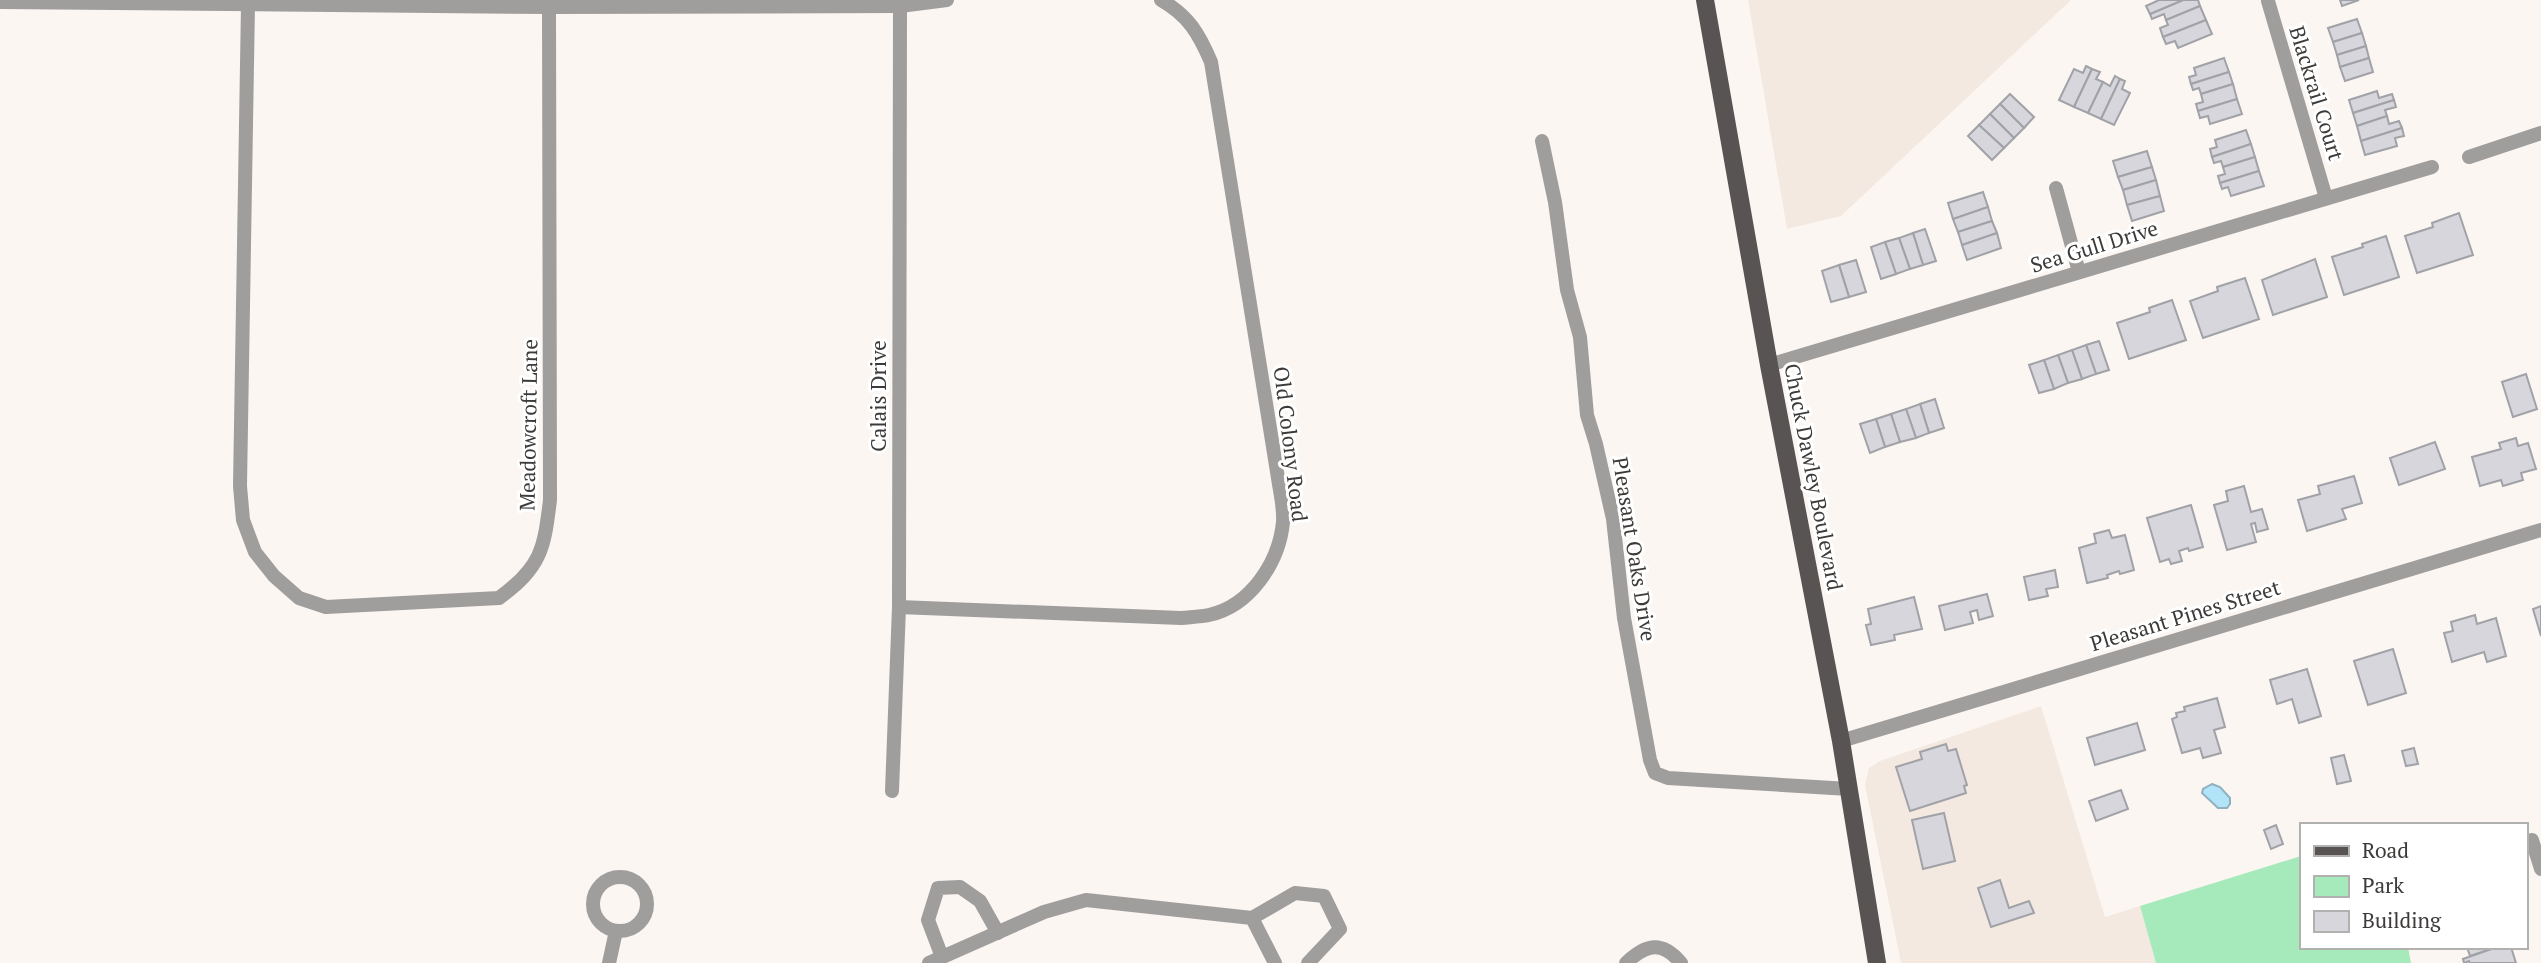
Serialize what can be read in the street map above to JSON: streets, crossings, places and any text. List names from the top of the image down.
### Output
{
  "streets": {
    "main road": ["Chuck Dawley Boulevard"],
    "street": [
      "Blackrail Court",
      "Sea Gull Drive",
      "Calais Drive",
      "Meadowcroft Lane",
      "Old Colony Road",
      "Pleasant Oaks Drive",
      "Pleasant Pines Street"
    ]
  },
  "crossings": [
    ["Blackrail Court", "Sea Gull Drive"],
    ["Sea Gull Drive", "Chuck Dawley Boulevard"],
    ["Calais Drive", "Old Colony Road"],
    ["Chuck Dawley Boulevard", "Pleasant Oaks Drive"],
    ["Chuck Dawley Boulevard", "Pleasant Pines Street"]
  ],
  "legend": ["Road", "Park", "Building"]
}
